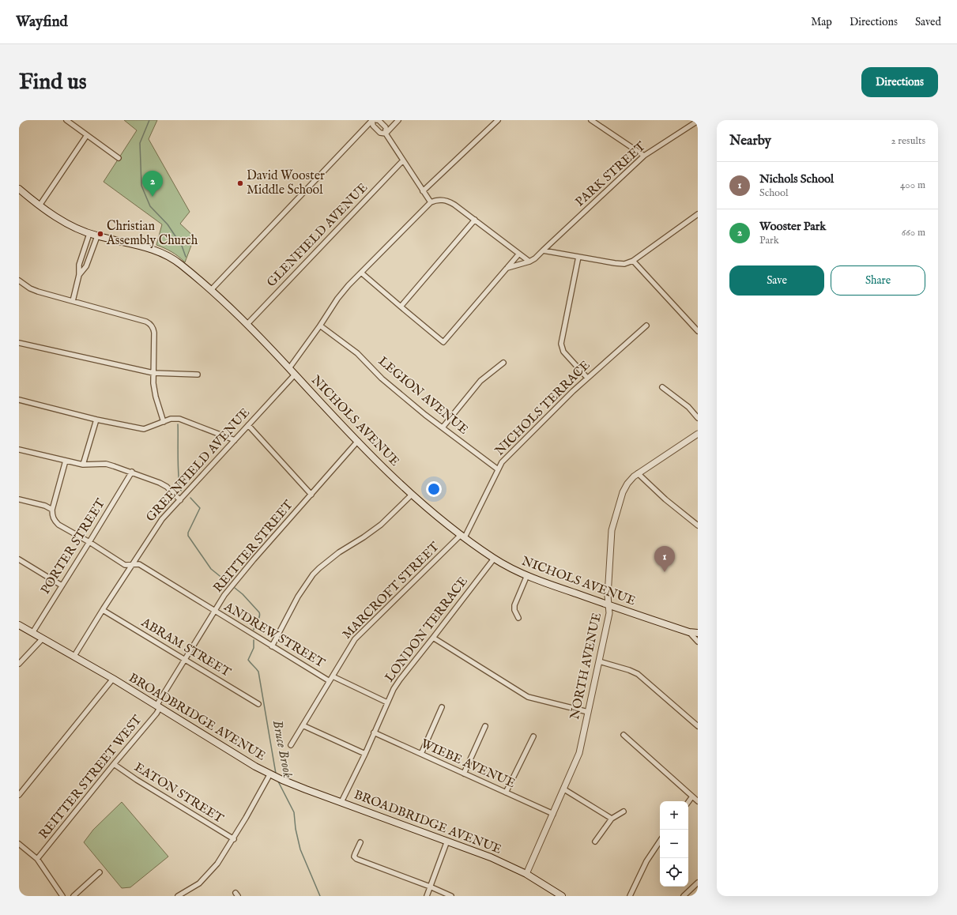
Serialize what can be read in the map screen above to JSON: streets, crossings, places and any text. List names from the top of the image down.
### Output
{
  "streets": {
    "main road": ["NICHOLS AVENUE", "BROADBRIDGE AVENUE"],
    "street": [
      "PARK STREET",
      "GLENFIELD AVENUE",
      "LEGION AVENUE",
      "NICHOLS TERRACE",
      "GREENFIELD AVENUE",
      "PORTER STREET",
      "REITTER STREET",
      "MARCROFT STREET",
      "LONDON TERRACE",
      "ANDREW STREET",
      "ABRAM STREET",
      "NORTH AVENUE",
      "WIEBE AVENUE",
      "REITTER STREET WEST",
      "EATON STREET"
    ]
  },
  "crossings": [
    ["GLENFIELD AVENUE", "NICHOLS AVENUE"],
    ["LEGION AVENUE", "NICHOLS TERRACE"],
    ["NICHOLS TERRACE", "NICHOLS AVENUE"],
    ["NICHOLS TERRACE", "MARCROFT STREET"],
    ["NICHOLS AVENUE", "GREENFIELD AVENUE"],
    ["NICHOLS AVENUE", "REITTER STREET"],
    ["NICHOLS AVENUE", "MARCROFT STREET"],
    ["NICHOLS AVENUE", "LONDON TERRACE"],
    ["NICHOLS AVENUE", "NORTH AVENUE"],
    ["GREENFIELD AVENUE", "ANDREW STREET"],
    ["GREENFIELD AVENUE", "ABRAM STREET"],
    ["GREENFIELD AVENUE", "BROADBRIDGE AVENUE"],
    ["PORTER STREET", "ANDREW STREET"],
    ["PORTER STREET", "BROADBRIDGE AVENUE"],
    ["REITTER STREET", "ANDREW STREET"],
    ["REITTER STREET", "ABRAM STREET"],
    ["REITTER STREET", "BROADBRIDGE AVENUE"],
    ["REITTER STREET", "REITTER STREET WEST"],
    ["MARCROFT STREET", "ANDREW STREET"],
    ["LONDON TERRACE", "BROADBRIDGE AVENUE"],
    ["LONDON TERRACE", "WIEBE AVENUE"],
    ["NORTH AVENUE", "BROADBRIDGE AVENUE"],
    ["NORTH AVENUE", "WIEBE AVENUE"],
    ["BROADBRIDGE AVENUE", "REITTER STREET WEST"],
    ["REITTER STREET WEST", "EATON STREET"]
  ],
  "water": ["Bruce Brook"],
  "places": ["David Wooster Middle School", "Christian Assembly Church"],
  "page": {
    "header": "Wayfind",
    "nav": ["Map", "Directions", "Saved"],
    "buttons": [
      "Directions",
      ["Save", "Share"]
    ],
    "title": "Find us",
    "heading": ["Nearby", "2 results"],
    "list": [
      {
        "mark": "1",
        "name": "Nichols School",
        "note": "School",
        "value": "400 m"
      },
      {
        "mark": "2",
        "name": "Wooster Park",
        "note": "Park",
        "value": "660 m"
      }
    ],
    "pins": ["2", "1"],
    "map_buttons": ["+", "−"]
  }
}
